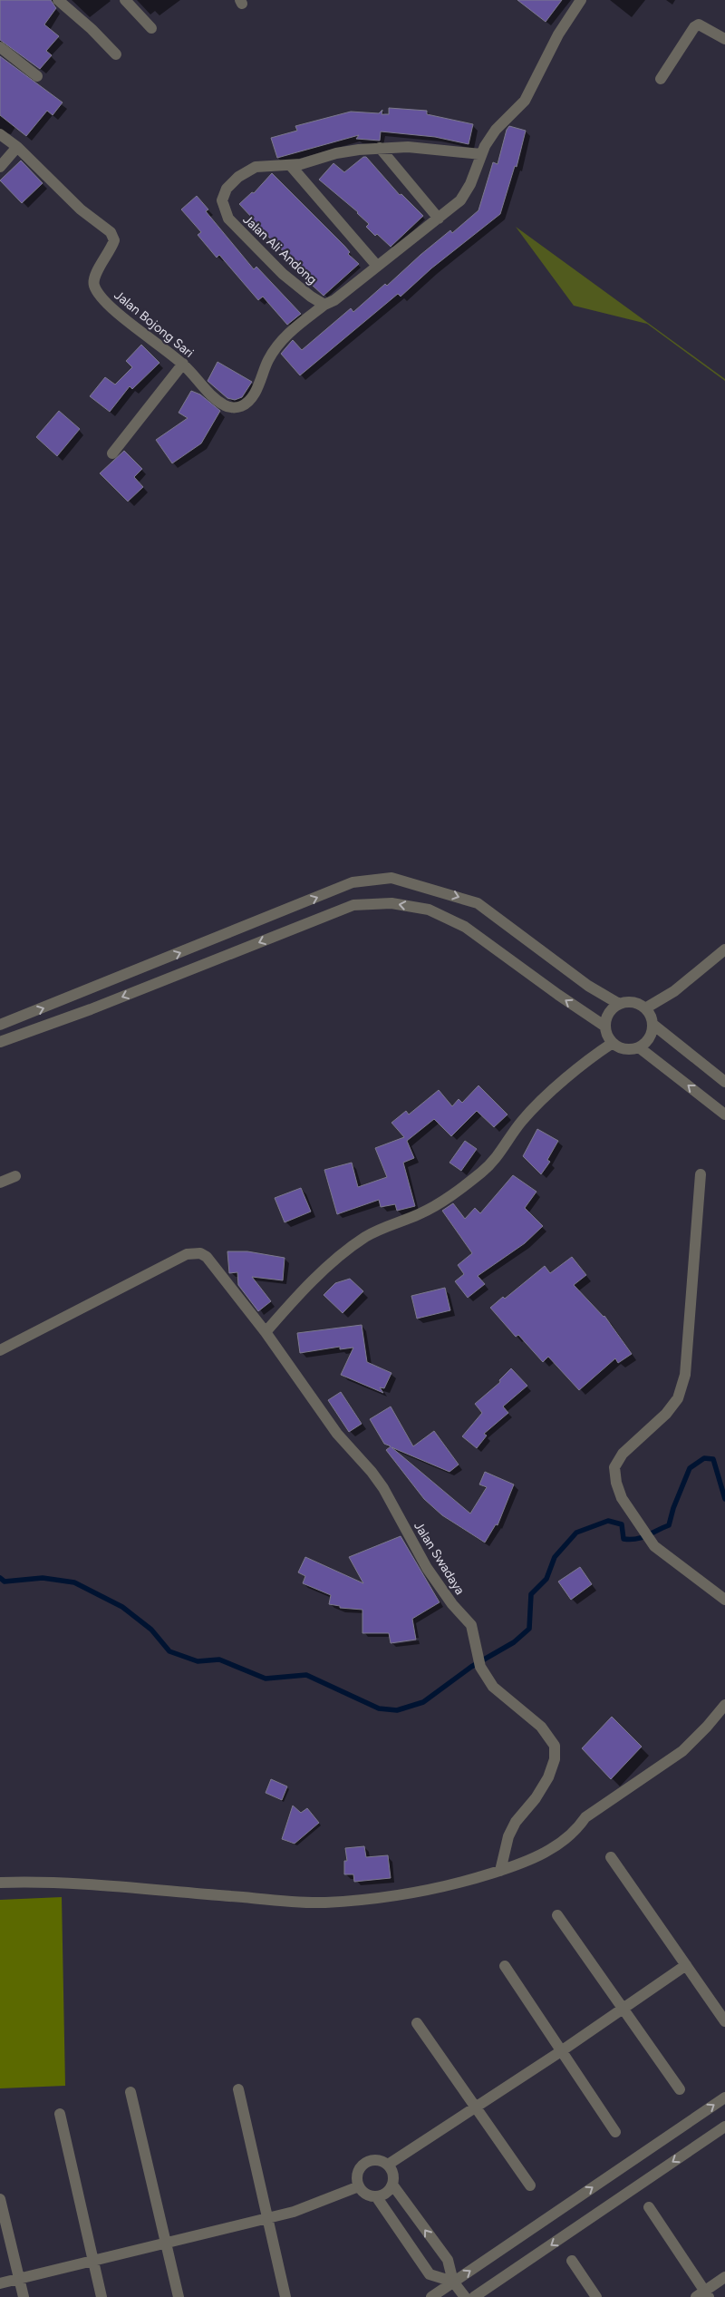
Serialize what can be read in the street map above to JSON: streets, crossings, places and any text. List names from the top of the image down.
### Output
{
  "streets": {
    "street": ["Jalan Ali Andong", "Jalan Bojong Sari", "Jalan Swadaya"]
  },
  "crossings": [
    ["Jalan Ali Andong", "Jalan Bojong Sari"]
  ]
}
